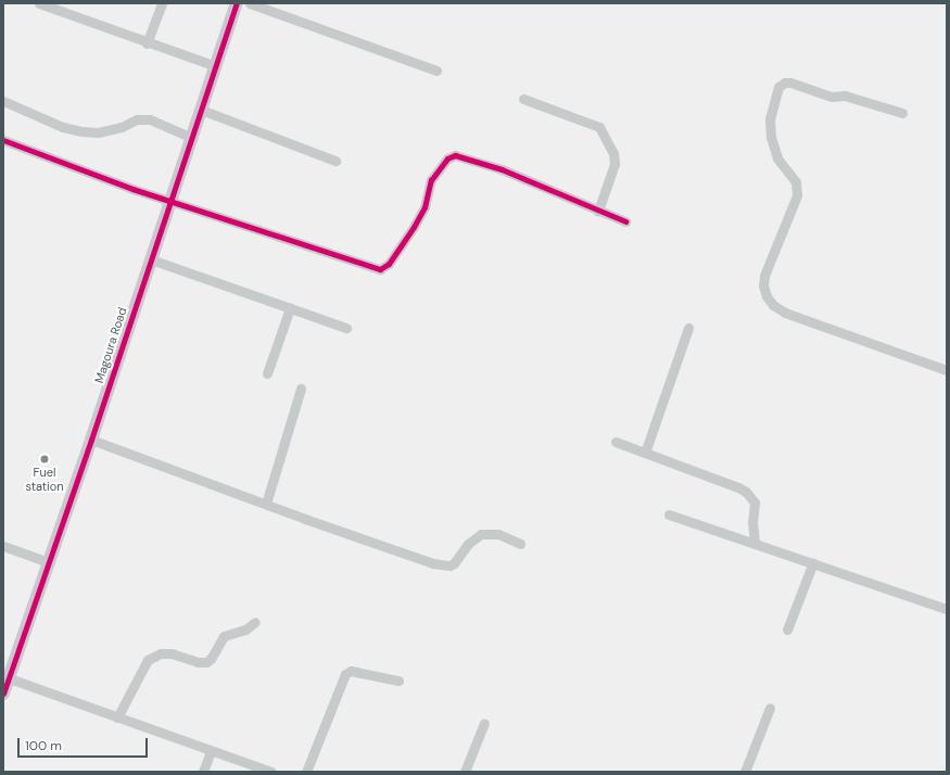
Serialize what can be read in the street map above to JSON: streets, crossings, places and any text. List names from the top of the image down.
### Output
{
  "streets": {
    "street": ["Magoura Road"]
  },
  "places": ["Fuel station"],
  "scale_bar": "100 m"
}
